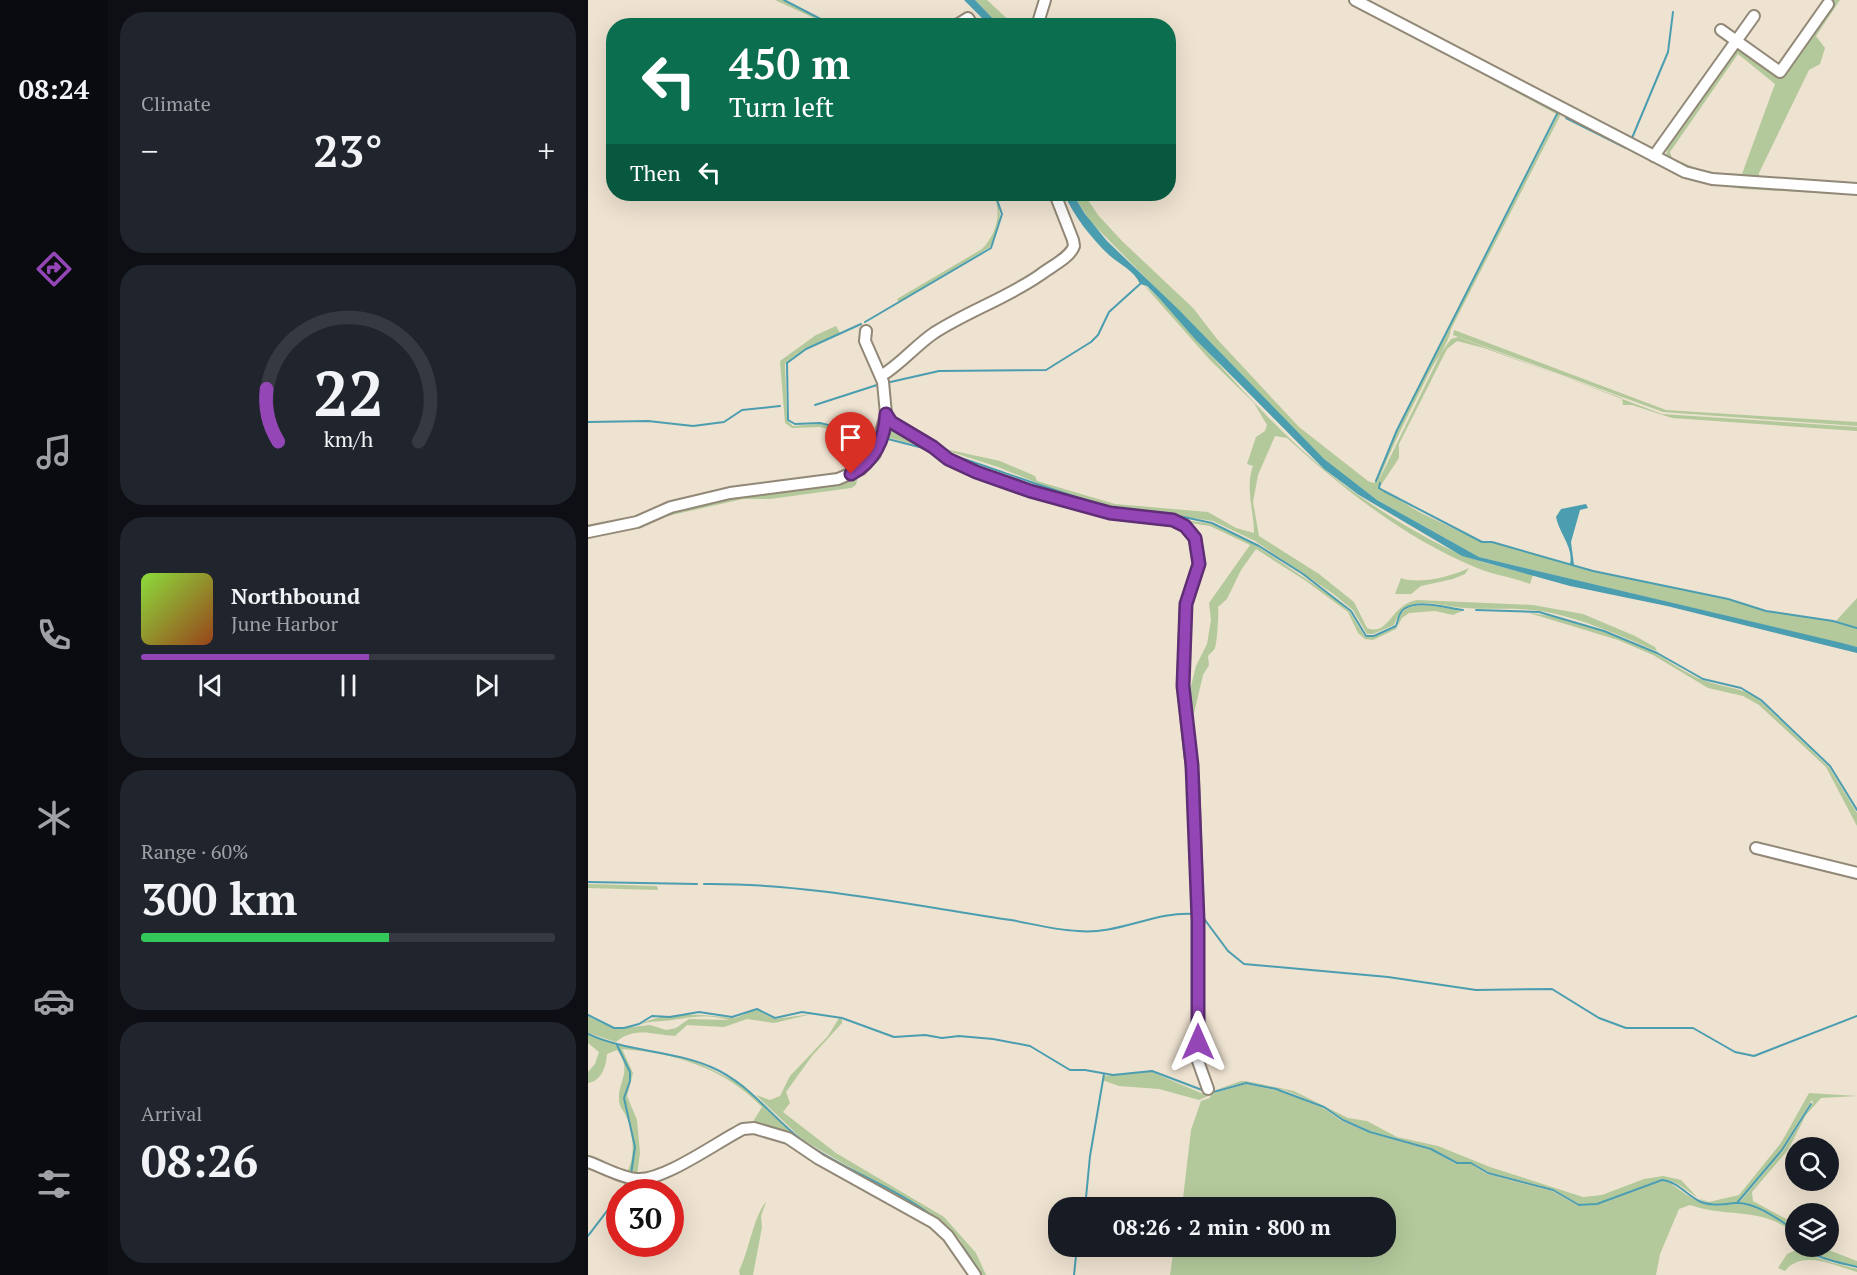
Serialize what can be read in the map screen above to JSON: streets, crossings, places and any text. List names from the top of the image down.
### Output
{
  "page": {
    "tabs": "08:24",
    "tile": [
      "Climate",
      ["Range · 60%", "300 km"],
      ["Arrival", "08:26"]
    ],
    "turn": ["450 m", "Turn left"],
    "heat": ["−", "23°", "+"],
    "then": "Then",
    "song": ["Northbound", "June Harbor"],
    "limit": "30",
    "trip": "08:26 · 2 min · 800 m",
    "gauge": ["22", "km/h"]
  }
}
